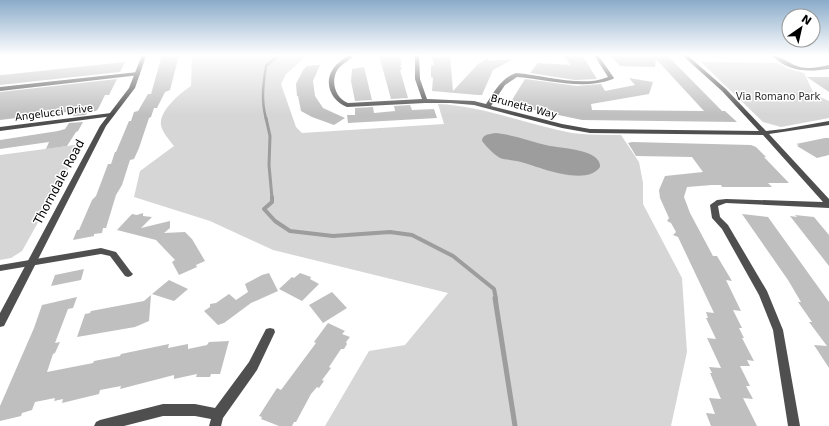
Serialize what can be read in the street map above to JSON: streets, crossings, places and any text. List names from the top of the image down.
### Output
{
  "streets": {
    "street": ["Brunetta Way", "Angelucci Drive", "Thorndale Road"]
  },
  "crossings": [
    ["Angelucci Drive", "Thorndale Road"]
  ],
  "parks": ["Via Romano Park"],
  "north": "top right"
}
